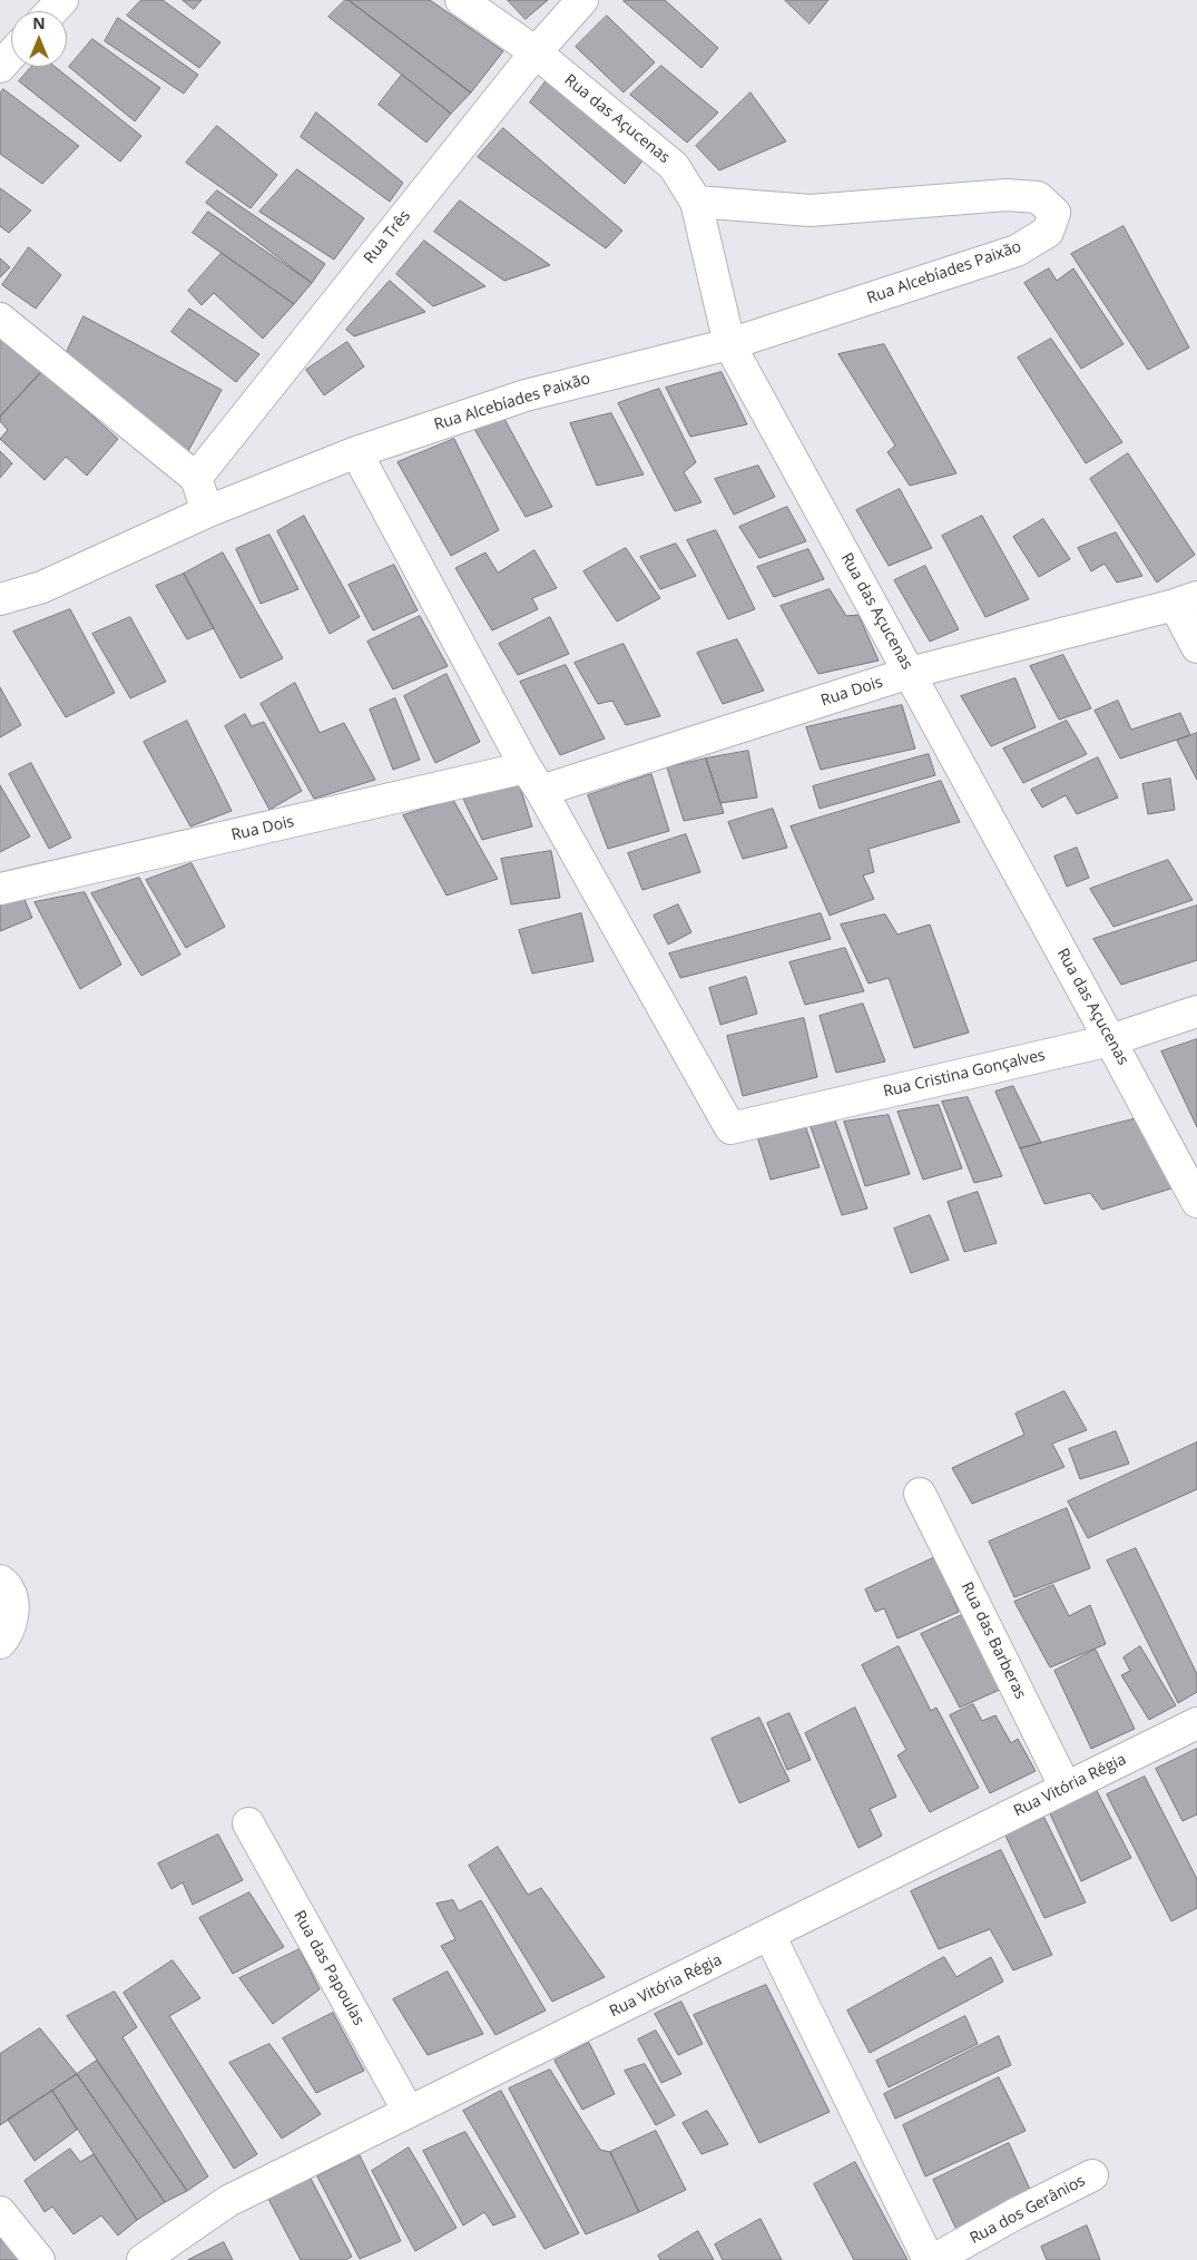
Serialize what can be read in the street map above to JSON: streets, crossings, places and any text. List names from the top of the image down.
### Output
{
  "streets": {
    "street": [
      "Rua das Açucenas",
      "Rua Três",
      "Rua Alcebíades Paixão",
      "Rua Dois",
      "Rua Cristina Gonçalves",
      "Rua das Barberas",
      "Rua Vitória Régia",
      "Rua das Papoulas",
      "Rua dos Gerânios"
    ]
  },
  "crossings": [
    ["Rua das Açucenas", "Rua Três"],
    ["Rua das Açucenas", "Rua Alcebíades Paixão"],
    ["Rua das Açucenas", "Rua Dois"],
    ["Rua das Açucenas", "Rua Cristina Gonçalves"],
    ["Rua Dois", "Rua Cristina Gonçalves"],
    ["Rua das Barberas", "Rua Vitória Régia"],
    ["Rua Vitória Régia", "Rua das Papoulas"]
  ],
  "north": "top"
}
